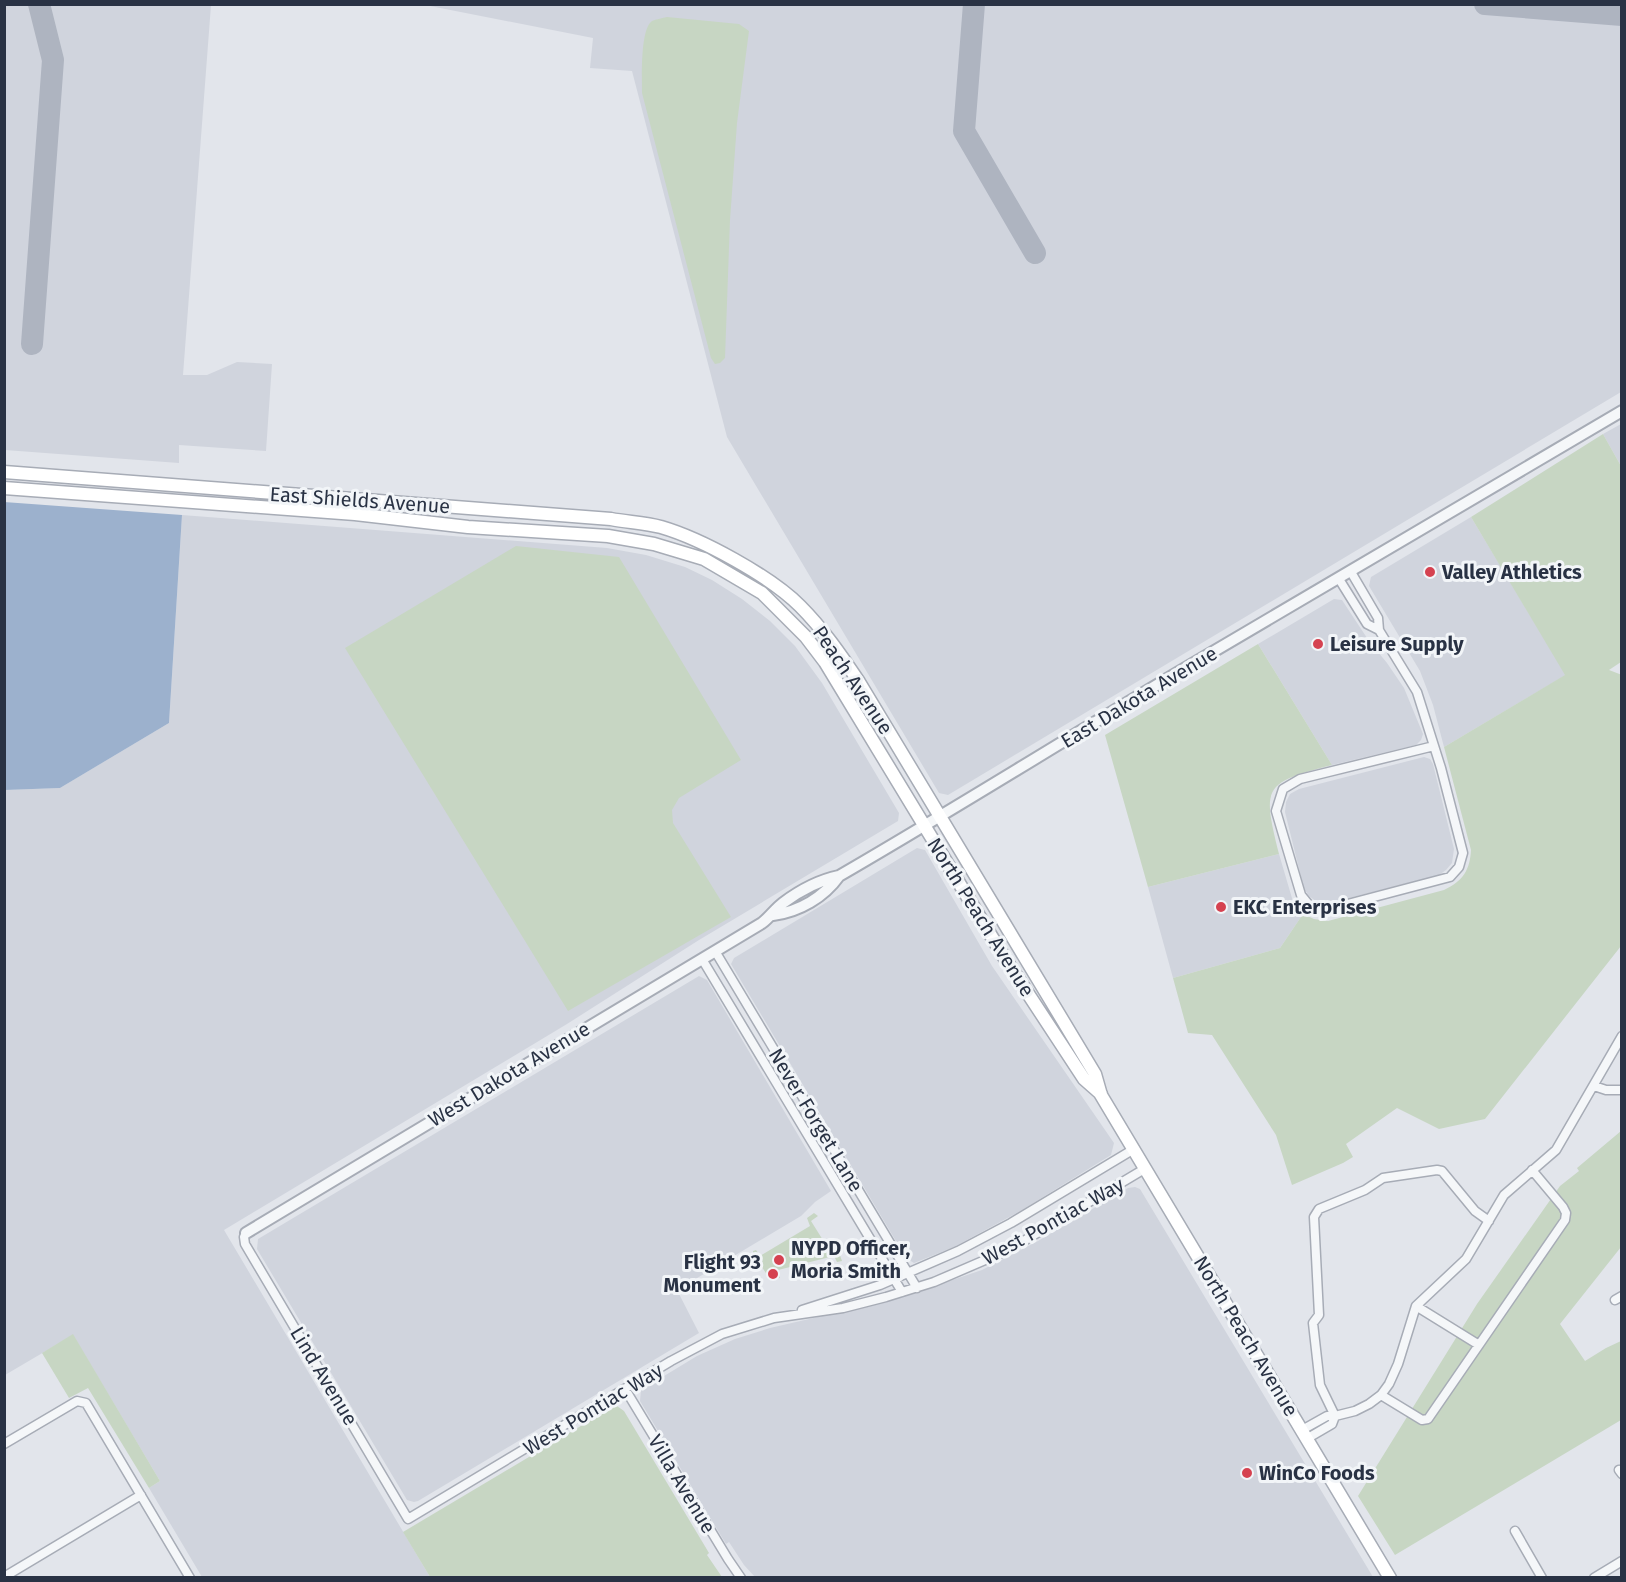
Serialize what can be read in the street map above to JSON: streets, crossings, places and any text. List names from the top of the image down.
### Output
{
  "streets": {
    "main road": ["East Shields Avenue", "Peach Avenue", "North Peach Avenue"],
    "street": [
      "East Dakota Avenue",
      "West Dakota Avenue",
      "Never Forget Lane",
      "West Pontiac Way",
      "Lind Avenue",
      "Villa Avenue"
    ]
  },
  "crossings": [
    ["East Shields Avenue", "Peach Avenue"],
    ["East Shields Avenue", "North Peach Avenue"],
    ["East Shields Avenue", "West Dakota Avenue"],
    ["Peach Avenue", "East Dakota Avenue"],
    ["Peach Avenue", "North Peach Avenue"],
    ["Peach Avenue", "West Dakota Avenue"],
    ["East Dakota Avenue", "North Peach Avenue"],
    ["East Dakota Avenue", "West Dakota Avenue"],
    ["North Peach Avenue", "West Dakota Avenue"],
    ["North Peach Avenue", "West Pontiac Way"],
    ["West Dakota Avenue", "Never Forget Lane"],
    ["West Dakota Avenue", "Lind Avenue"],
    ["Never Forget Lane", "West Pontiac Way"],
    ["West Pontiac Way", "Lind Avenue"],
    ["West Pontiac Way", "Villa Avenue"]
  ],
  "places": [
    "Valley Athletics",
    "Leisure Supply",
    "EKC Enterprises",
    "NYPD Officer, Moria Smith",
    "Flight 93 Monument",
    "WinCo Foods"
  ]
}
